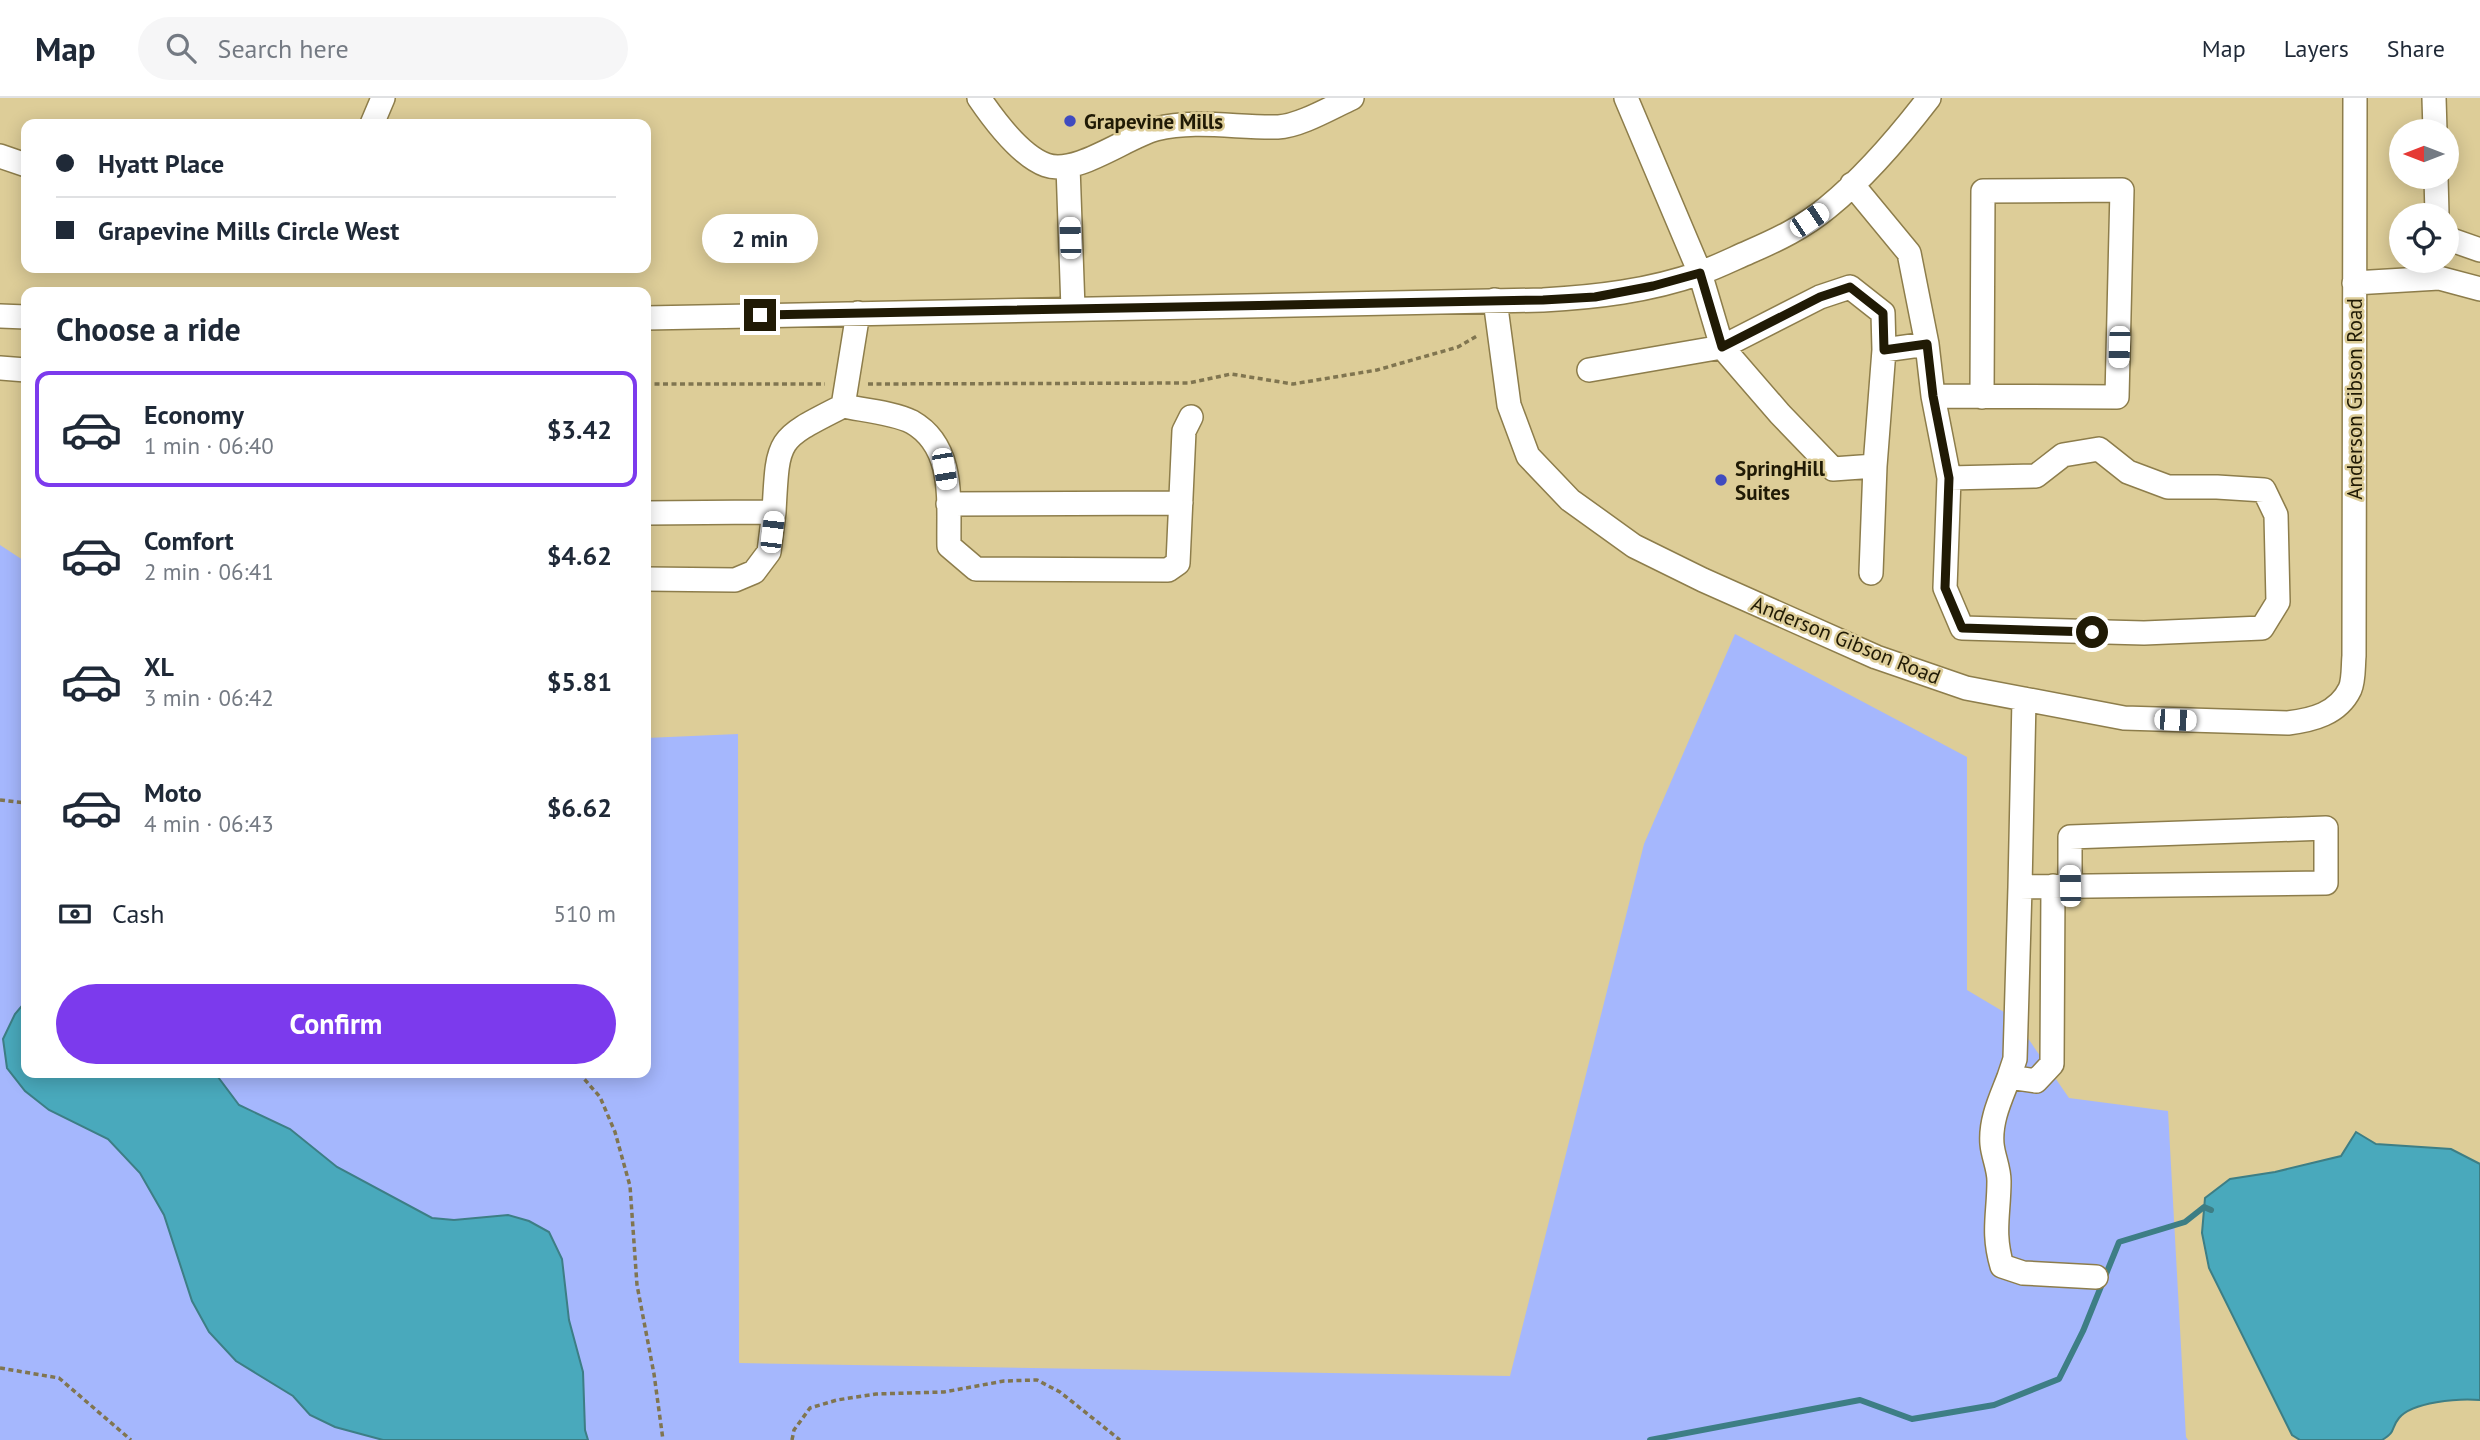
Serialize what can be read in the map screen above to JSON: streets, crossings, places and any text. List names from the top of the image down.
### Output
{
  "streets": {
    "street": ["Anderson Gibson Road"]
  },
  "places": ["Grapevine Mills", "SpringHill Suites"],
  "north": "left",
  "page": {
    "header": "Map",
    "search": "Search here",
    "nav": ["Map", "Layers", "Share"],
    "banner": ["Hyatt Place", "Grapevine Mills Circle West"],
    "bubble": "2 min",
    "heading": "Choose a ride",
    "list": [
      {
        "name": "Economy",
        "note": "1 min · 06:40",
        "value": "$3.42"
      },
      {
        "name": "Comfort",
        "note": "2 min · 06:41",
        "value": "$4.62"
      },
      {
        "name": "XL",
        "note": "3 min · 06:42",
        "value": "$5.81"
      },
      {
        "name": "Moto",
        "note": "4 min · 06:43",
        "value": "$6.62"
      }
    ],
    "pay": ["Cash", "510 m"],
    "buttons": "Confirm"
  }
}
